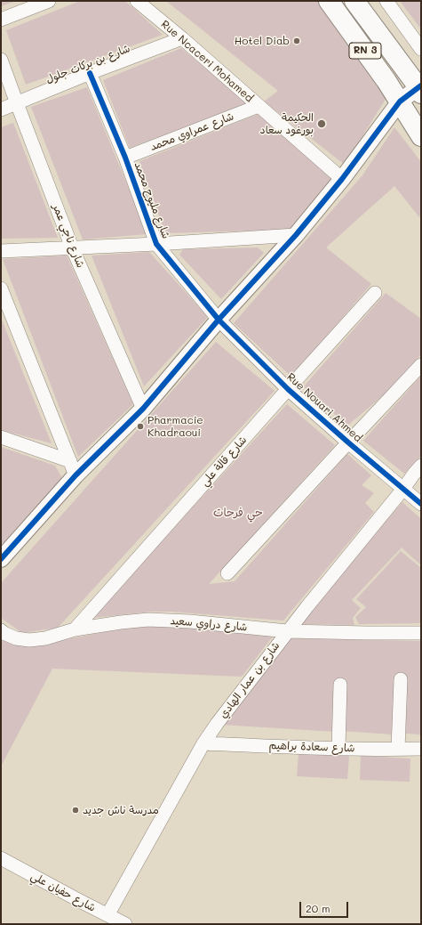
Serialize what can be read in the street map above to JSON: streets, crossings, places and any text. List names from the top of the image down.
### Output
{
  "streets": {
    "main road": ["RN 3"],
    "street": [
      "Rue Ncaceri Mohamed",
      "شارع بن بركات جلول",
      "شارع عمراوي محمد",
      "شارع مليوح محمد",
      "شارع ناجي عمر",
      "Rue Nouari Ahmed",
      "شارع قالة علي",
      "شارع دراوي سعيد",
      "شارع بن عمار الهادي",
      "شارع سعادة براهيم",
      "شارع حفيان علي"
    ]
  },
  "crossings": [
    ["Rue Ncaceri Mohamed", "شارع بن بركات جلول"],
    ["Rue Ncaceri Mohamed", "شارع عمراوي محمد"],
    ["شارع بن بركات جلول", "شارع مليوح محمد"],
    ["شارع بن بركات جلول", "شارع ناجي عمر"],
    ["شارع عمراوي محمد", "شارع مليوح محمد"],
    ["شارع مليوح محمد", "Rue Nouari Ahmed"],
    ["Rue Nouari Ahmed", "شارع قالة علي"],
    ["Rue Nouari Ahmed", "شارع بن عمار الهادي"],
    ["شارع قالة علي", "شارع دراوي سعيد"],
    ["شارع دراوي سعيد", "شارع بن عمار الهادي"],
    ["شارع بن عمار الهادي", "شارع سعادة براهيم"],
    ["شارع بن عمار الهادي", "شارع حفيان علي"]
  ],
  "districts": ["حي فرحات"],
  "places": [
    "Hotel Diab",
    "الحكيمة بورغود سعاد",
    "Pharmacie Khadraoui",
    "مدرسة ناش جديد"
  ],
  "scale_bar": "20 m"
}
